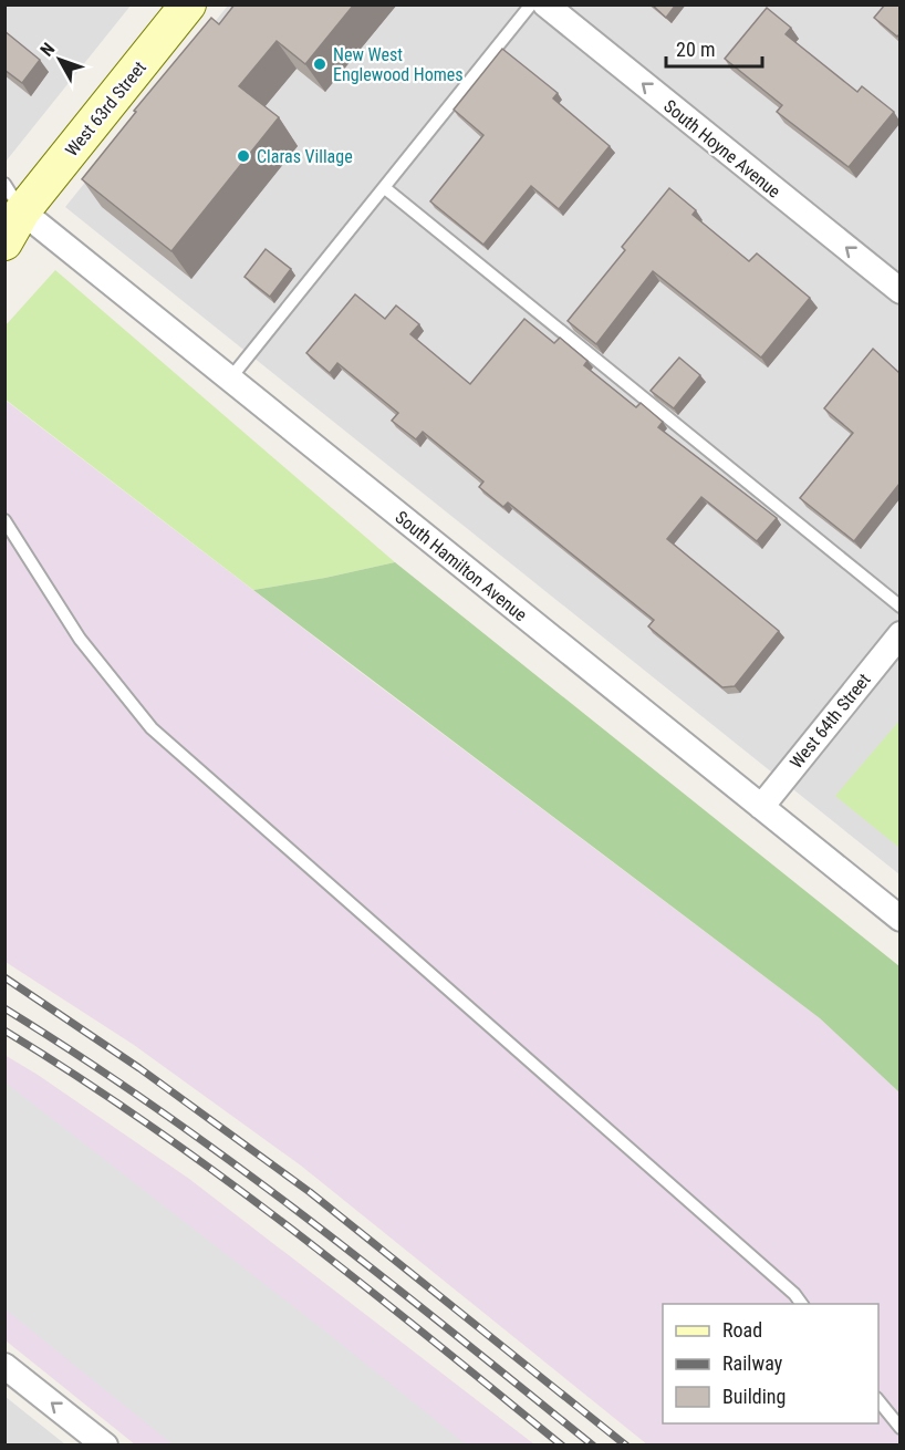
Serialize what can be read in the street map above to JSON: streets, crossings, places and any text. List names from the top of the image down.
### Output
{
  "streets": {
    "main road": ["West 63rd Street"],
    "street": ["South Hoyne Avenue", "South Hamilton Avenue", "West 64th Street"]
  },
  "crossings": [
    ["West 63rd Street", "South Hamilton Avenue"],
    ["South Hamilton Avenue", "West 64th Street"]
  ],
  "one_way": ["South Hoyne Avenue"],
  "places": ["New West Englewood Homes", "Claras Village"],
  "legend": ["Road", "Railway", "Building"],
  "scale_bar": "20 m",
  "north": "top left"
}
